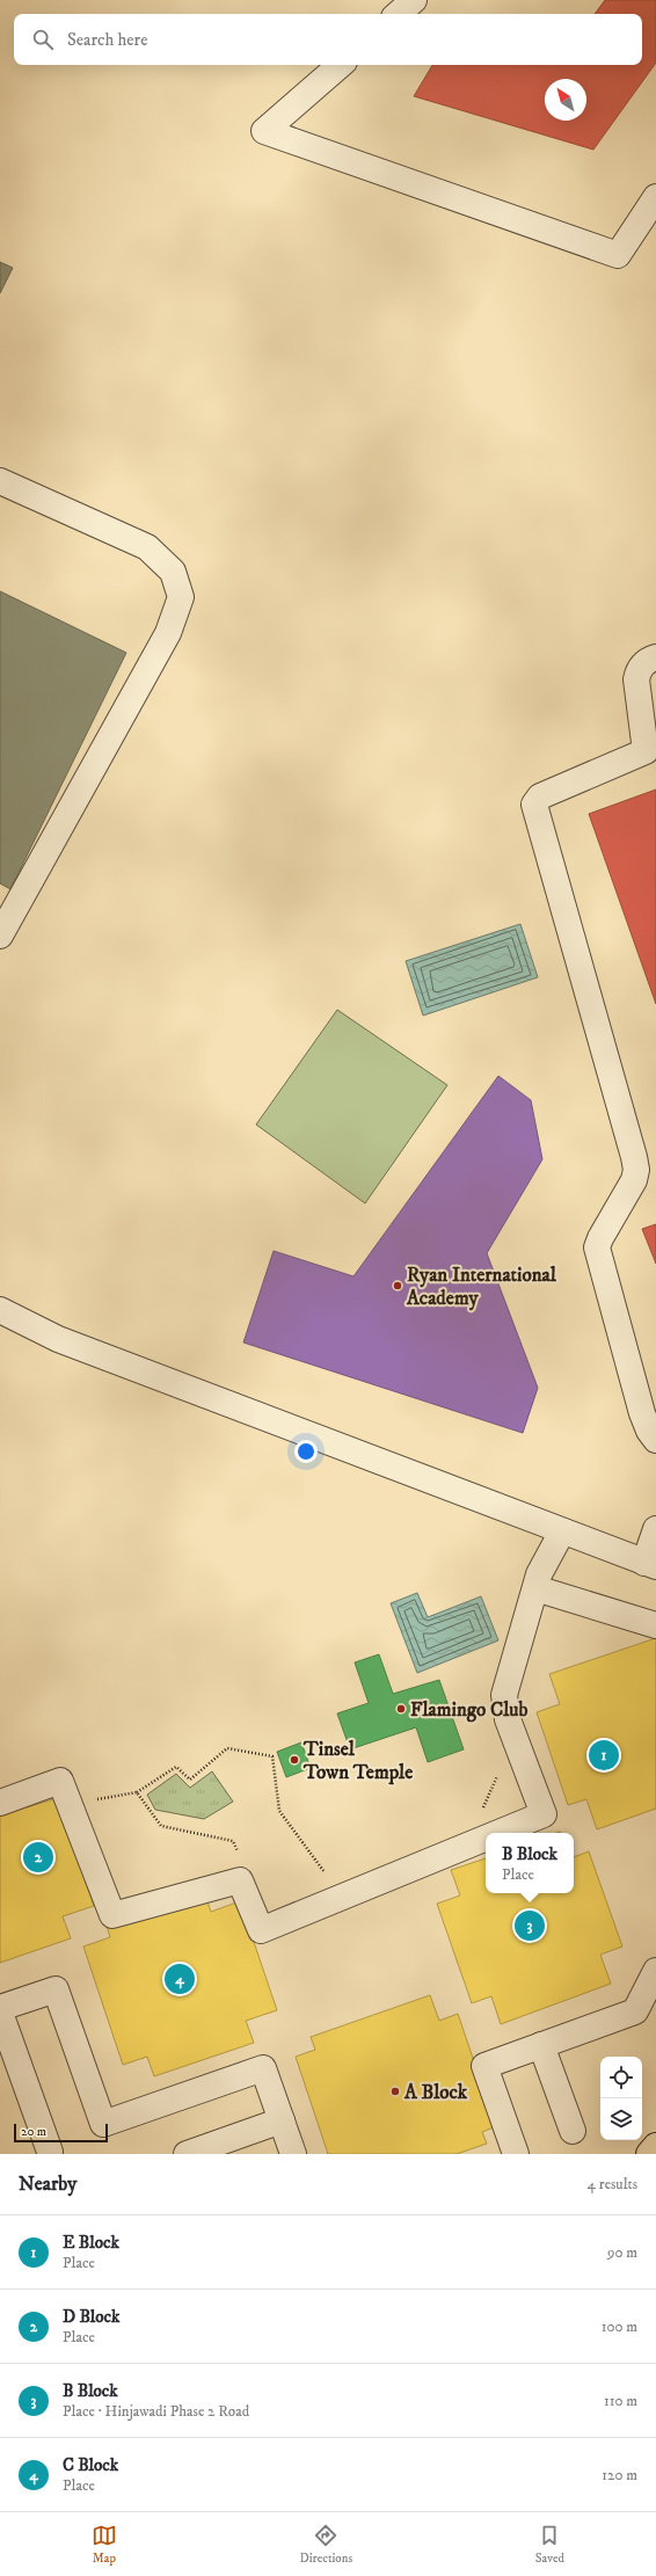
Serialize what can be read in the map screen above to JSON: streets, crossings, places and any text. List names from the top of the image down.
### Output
{
  "places": [
    "Ryan International Academy",
    "Flamingo Club",
    "Tinsel Town Temple",
    "A Block"
  ],
  "scale_bar": "20 m",
  "north": "top left",
  "page": {
    "search": "Search here",
    "pins": [
      "1",
      "2",
      "3",
      "4"
    ],
    "popup": ["B Block", "Place"],
    "scale": "20 m",
    "heading": ["Nearby", "4 results"],
    "list": [
      {
        "mark": "1",
        "name": "E Block",
        "note": "Place",
        "value": "90 m"
      },
      {
        "mark": "2",
        "name": "D Block",
        "note": "Place",
        "value": "100 m"
      },
      {
        "mark": "3",
        "name": "B Block",
        "note": "Place · Hinjawadi Phase 2 Road",
        "value": "110 m"
      },
      {
        "mark": "4",
        "name": "C Block",
        "note": "Place",
        "value": "120 m"
      }
    ],
    "nav": ["Map", "Directions", "Saved"]
  }
}
